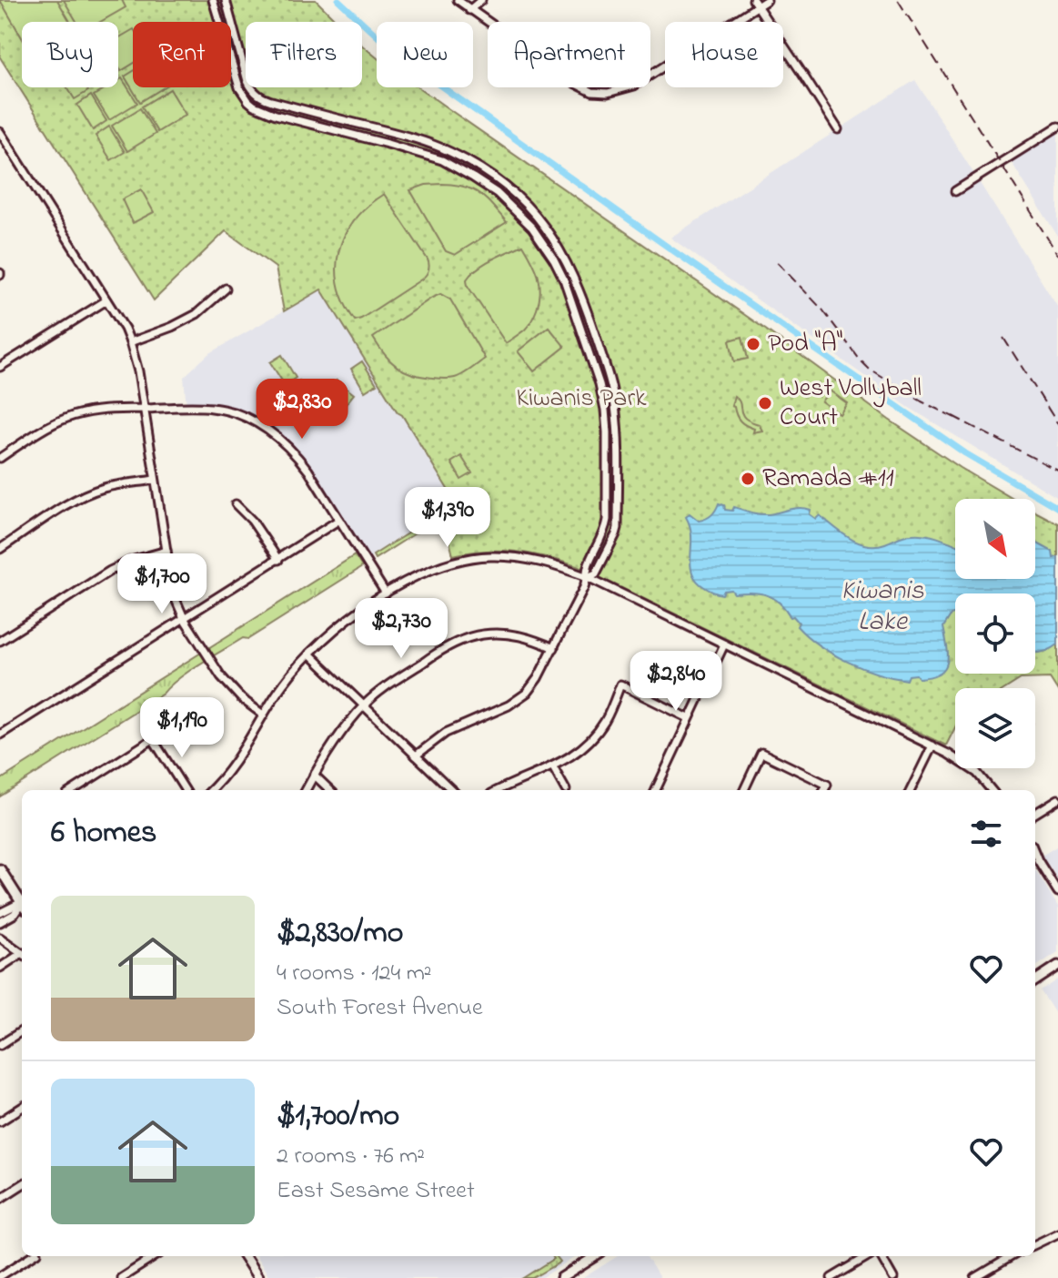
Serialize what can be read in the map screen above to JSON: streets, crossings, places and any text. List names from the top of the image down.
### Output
{
  "water": ["Kiwanis Lake"],
  "parks": ["Kiwanis Park"],
  "places": ["Pod \"A\"", "West Vollyball Court", "Ramada #11"],
  "north": "bottom right",
  "page": {
    "chip": [
      "Buy",
      "Rent",
      "Filters",
      "New",
      "Apartment",
      "House"
    ],
    "price": [
      "$2,830",
      "$1,390",
      "$1,700",
      "$2,730",
      "$2,840",
      "$1,190"
    ],
    "heading": "6 homes",
    "list": [
      {
        "name": "$2,830/mo",
        "note": "4 rooms · 124 m² · South Forest Avenue"
      },
      {
        "name": "$1,700/mo",
        "note": "2 rooms · 76 m² · East Sesame Street"
      }
    ]
  }
}
